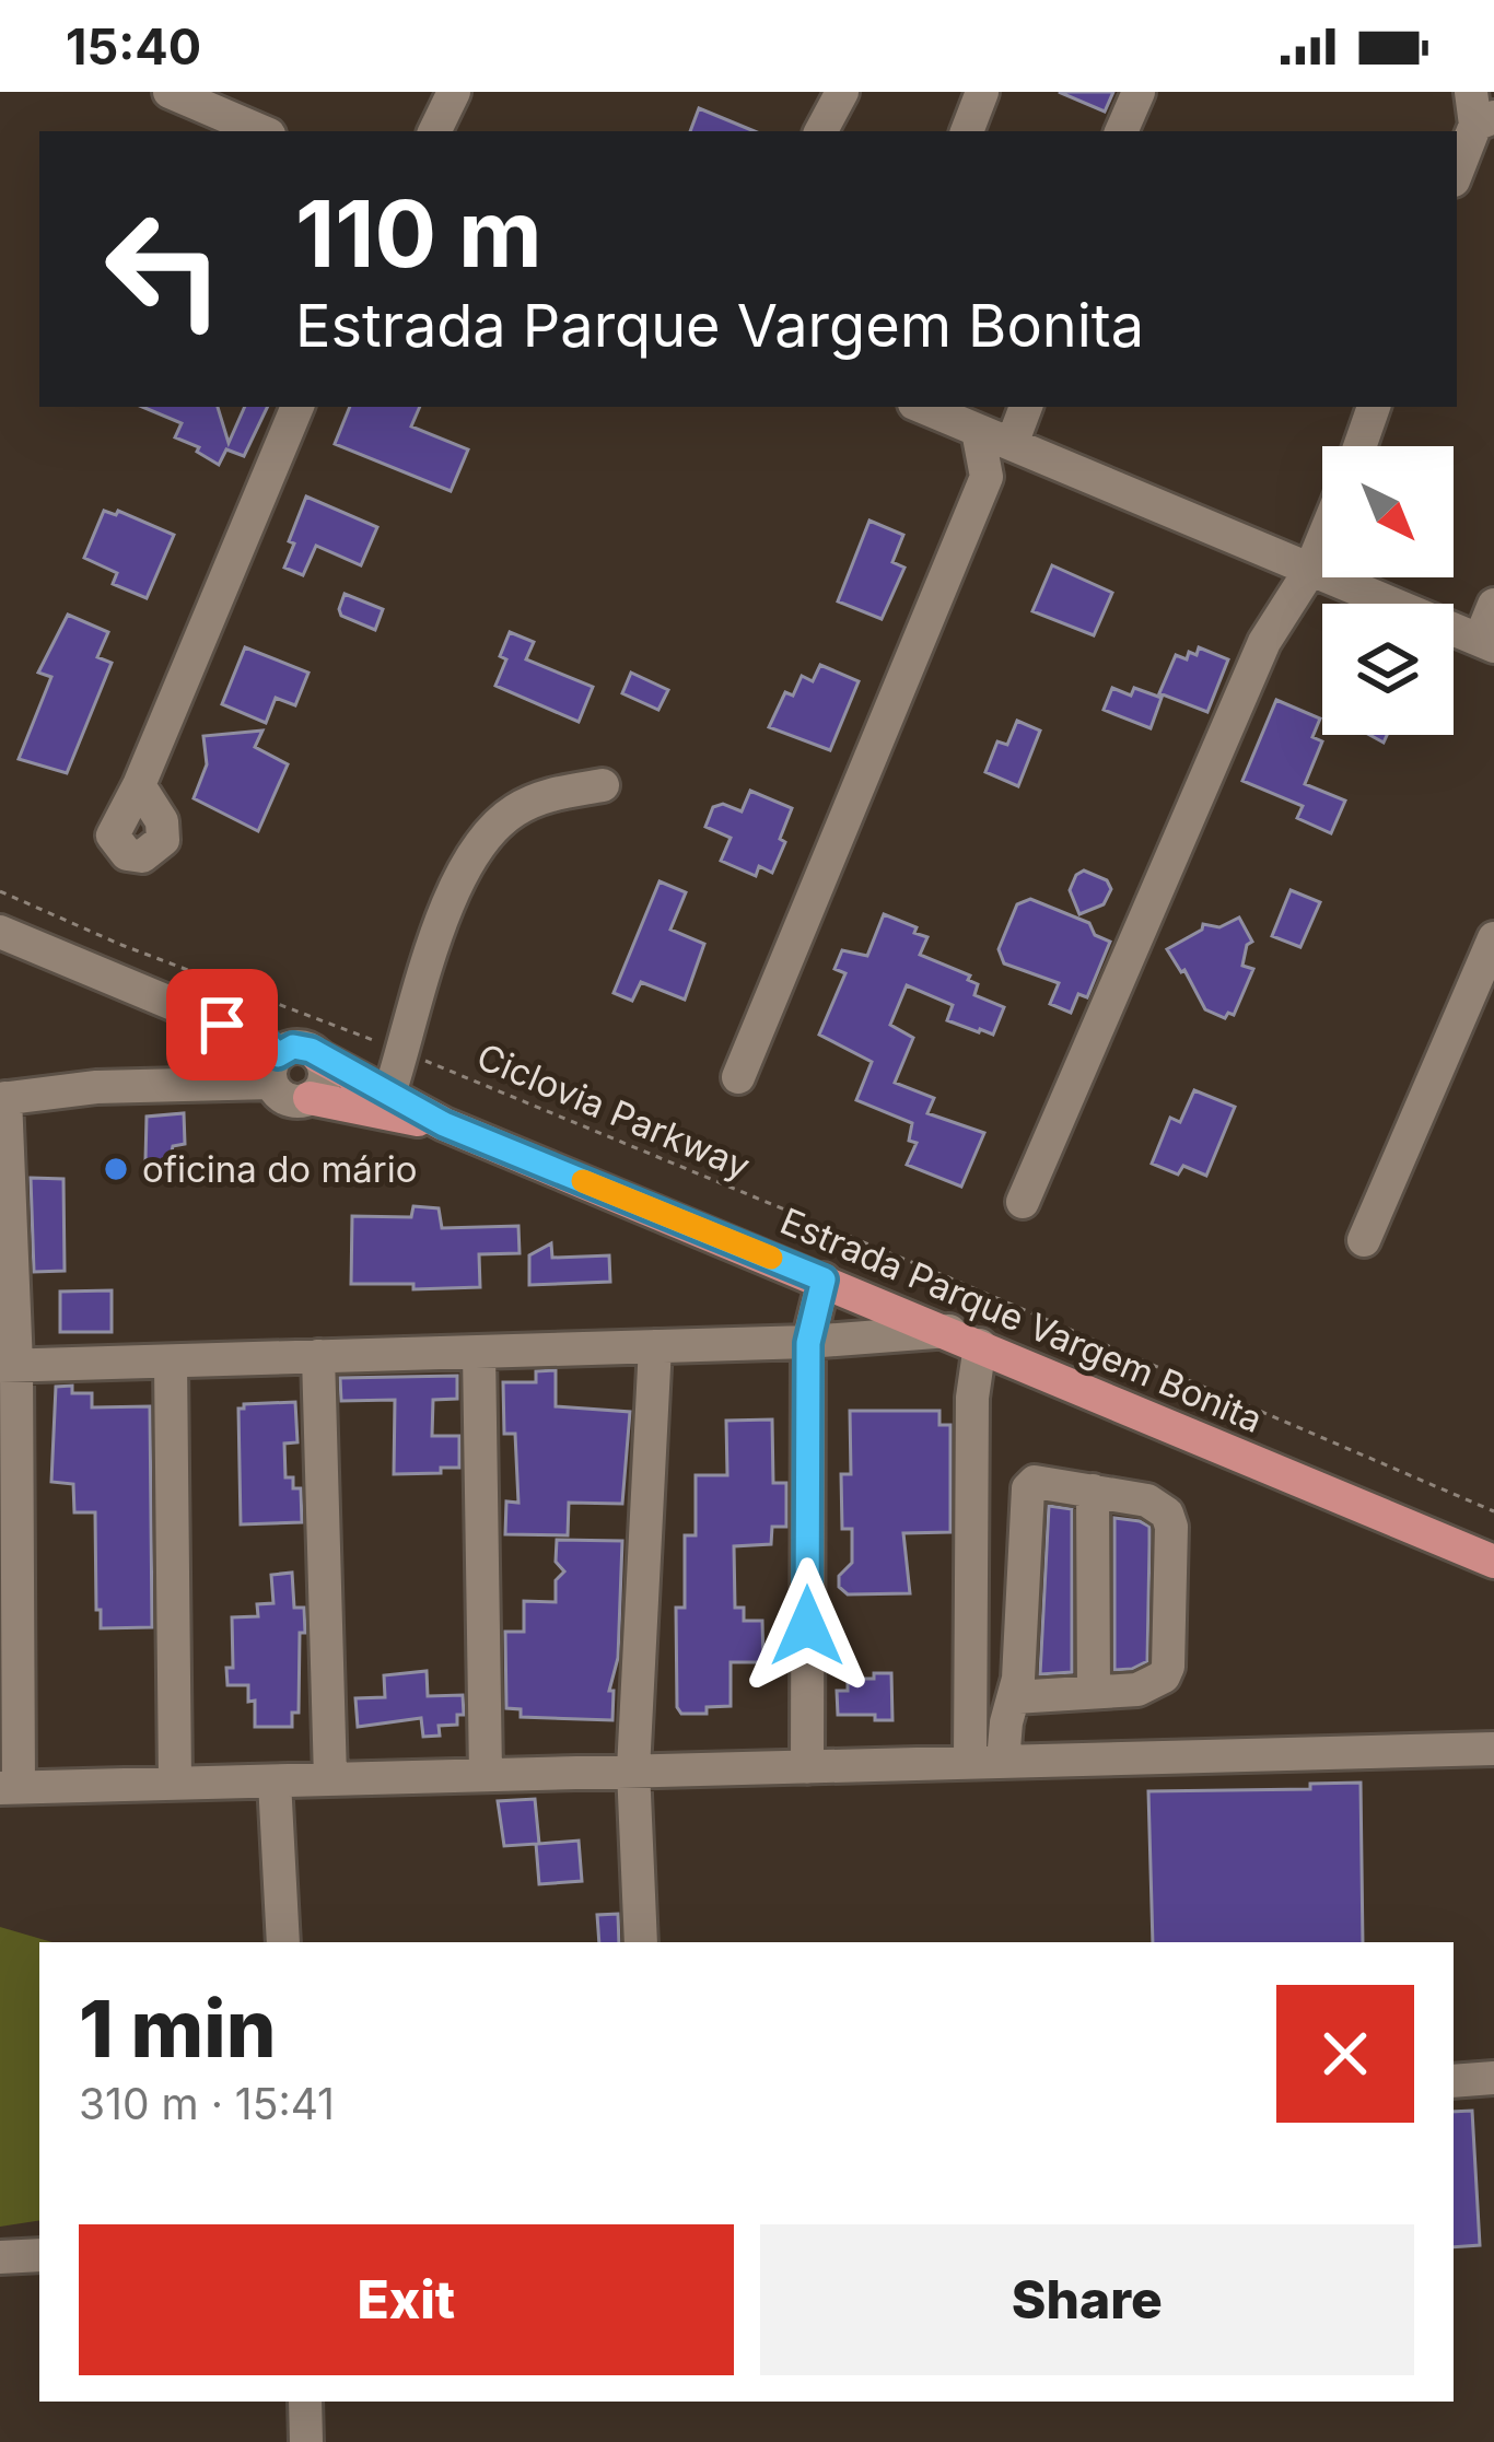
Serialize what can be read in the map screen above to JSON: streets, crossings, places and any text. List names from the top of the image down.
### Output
{
  "streets": {
    "main road": ["Estrada Parque Vargem Bonita"],
    "path": ["Ciclovia Parkway"]
  },
  "places": ["oficina do mário"],
  "north": "bottom right",
  "page": {
    "status": "15:40",
    "turn": ["110 m", "Estrada Parque Vargem Bonita"],
    "heading": ["1 min", "310 m · 15:41"],
    "buttons": ["Exit", "Share"]
  }
}
